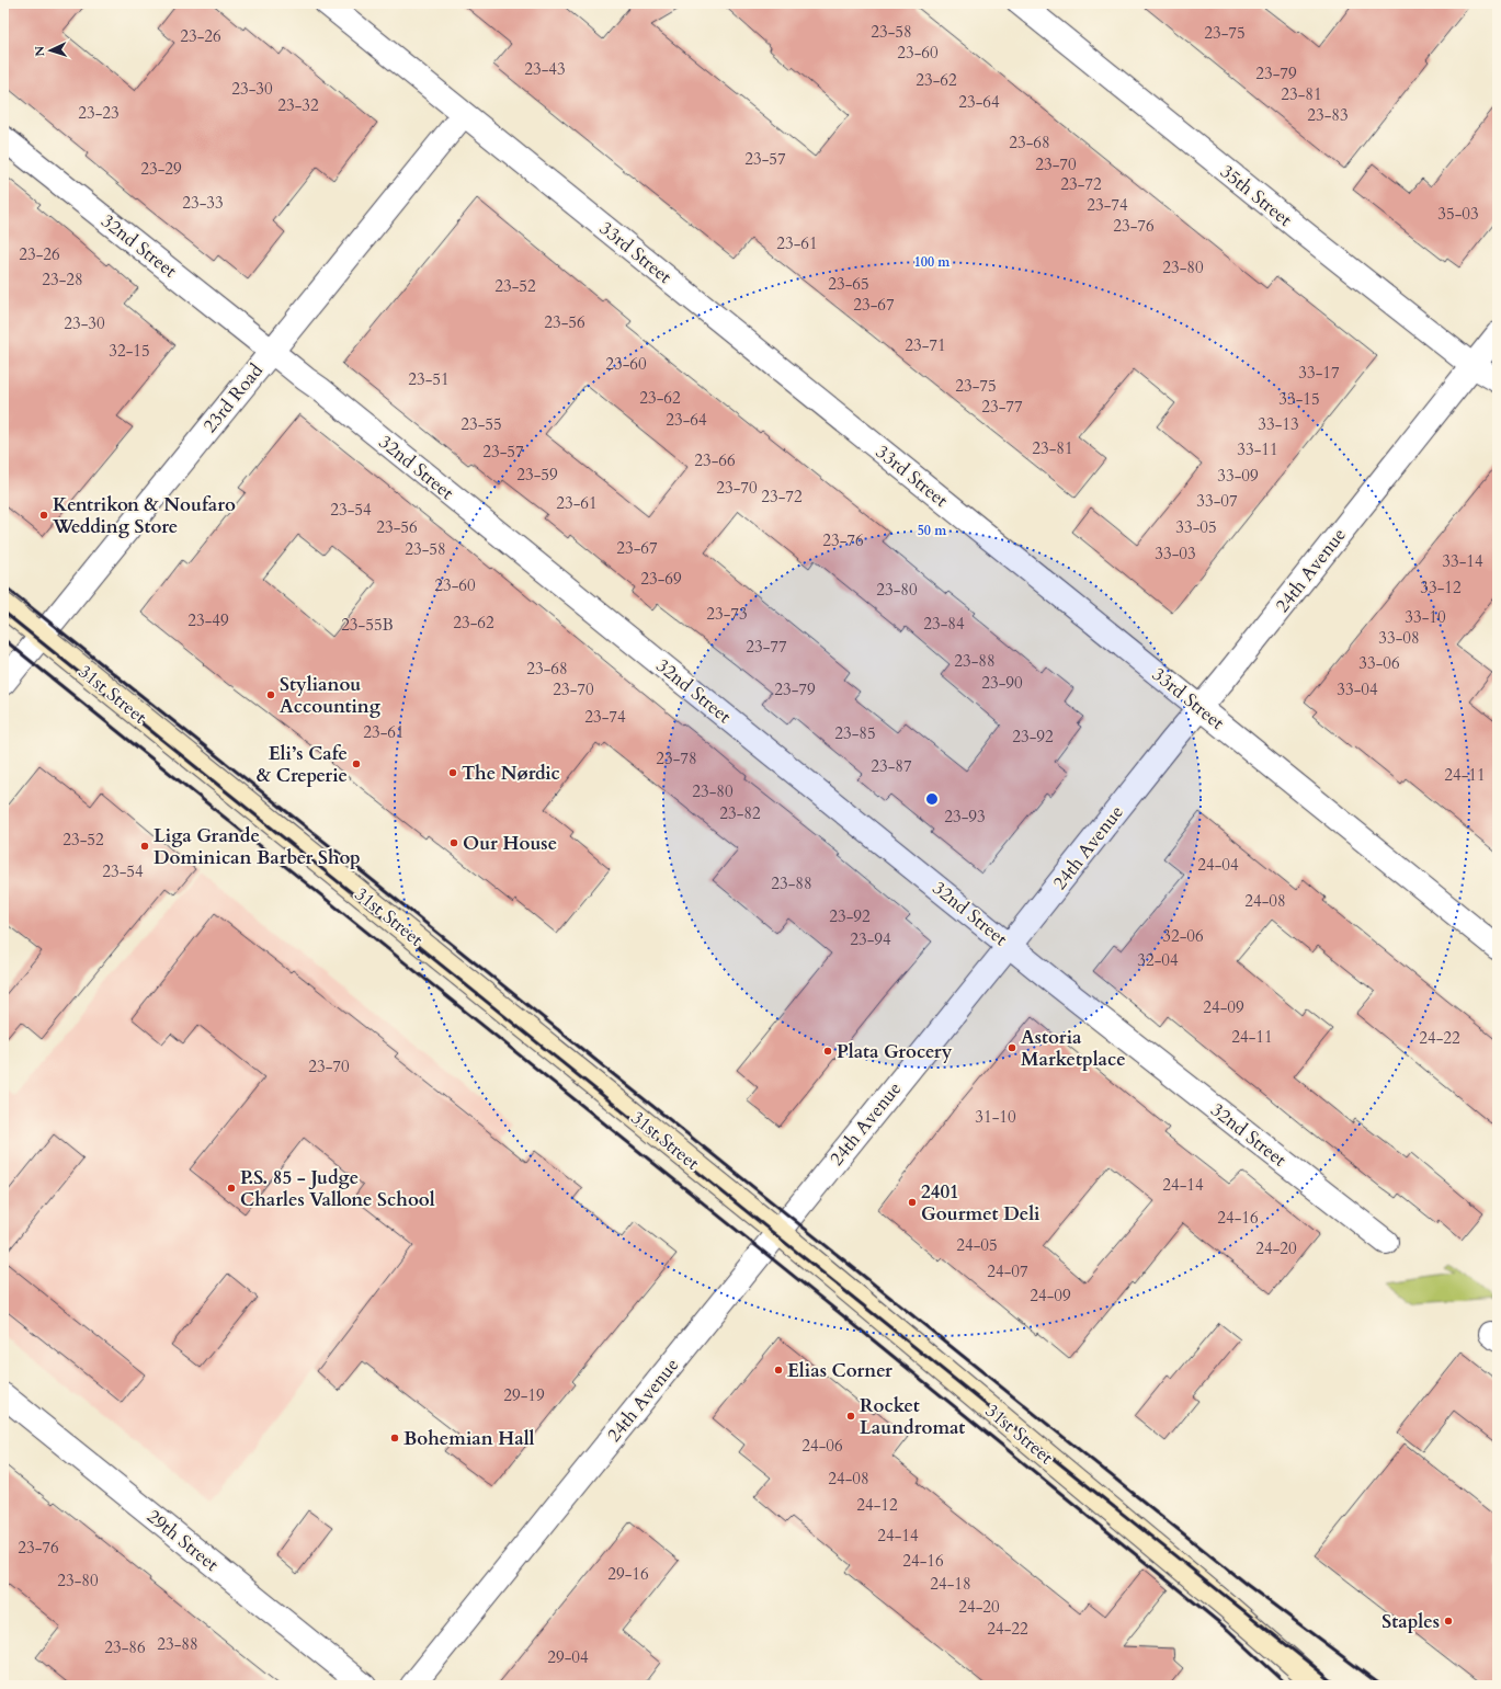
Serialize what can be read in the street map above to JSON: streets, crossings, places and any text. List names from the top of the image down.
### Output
{
  "streets": {
    "street": [
      "35th Street",
      "32nd Street",
      "33rd Street",
      "23rd Road",
      "24th Avenue",
      "31st Street",
      "29th Street"
    ]
  },
  "crossings": [
    ["35th Street", "24th Avenue"],
    ["32nd Street", "23rd Road"],
    ["32nd Street", "24th Avenue"],
    ["33rd Street", "23rd Road"],
    ["33rd Street", "24th Avenue"],
    ["23rd Road", "31st Street"],
    ["24th Avenue", "31st Street"]
  ],
  "places": [
    "Kentrikon & Noufaro Wedding Store",
    "Stylianou Accounting",
    "Eli’s Cafe & Creperie",
    "The Nørdic",
    "Our House",
    "Liga Grande Dominican Barber Shop",
    "Astoria Marketplace",
    "Plata Grocery",
    "P.S. 85 - Judge Charles Vallone School",
    "2401 Gourmet Deli",
    "Elias Corner",
    "Rocket Laundromat",
    "Bohemian Hall",
    "Staples"
  ],
  "house_numbers": [
    "23-58",
    "23-75",
    "23-26",
    "23-60",
    "23-43",
    "23-79",
    "23-62",
    "23-30",
    "23-81",
    "23-64",
    "23-32",
    "23-23",
    "23-83",
    "23-68",
    "23-57",
    "23-70",
    "23-29",
    "23-72",
    "23-33",
    "23-74",
    "35-03",
    "23-76",
    "23-61",
    "23-26",
    "23-80",
    "23-28",
    "23-65",
    "23-52",
    "23-67",
    "23-56",
    "23-30",
    "23-71",
    "32-15",
    "23-60",
    "33-17",
    "23-51",
    "23-75",
    "23-62",
    "33-15",
    "23-77",
    "23-64",
    "23-55",
    "33-13",
    "23-81",
    "33-11",
    "23-57",
    "23-66",
    "23-59",
    "33-09",
    "23-70",
    "23-72",
    "33-07",
    "23-61",
    "23-54",
    "23-56",
    "33-05",
    "23-76",
    "23-67",
    "23-58",
    "33-03",
    "33-14",
    "23-69",
    "23-60",
    "33-12",
    "23-80",
    "23-73",
    "33-10",
    "23-49",
    "23-62",
    "23-84",
    "23-55B",
    "33-08",
    "23-77",
    "23-88",
    "33-06",
    "23-68",
    "23-90",
    "23-70",
    "23-79",
    "33-04",
    "23-74",
    "23-61",
    "23-85",
    "23-92",
    "23-78",
    "23-87",
    "24-11",
    "23-80",
    "23-82",
    "23-93",
    "23-52",
    "24-04",
    "23-54",
    "23-88",
    "24-08",
    "23-92",
    "32-06",
    "23-94",
    "32-04",
    "24-09",
    "24-11",
    "24-22",
    "23-70",
    "31-10",
    "24-14",
    "24-16",
    "24-05",
    "24-20",
    "24-07",
    "24-09",
    "29-19",
    "24-06",
    "24-08",
    "24-12",
    "24-14",
    "23-76",
    "24-16",
    "29-16",
    "23-80",
    "24-18",
    "24-20",
    "24-22",
    "23-88",
    "23-86",
    "29-04"
  ],
  "north": "left",
  "rings": ["100 m", "50 m"]
}
